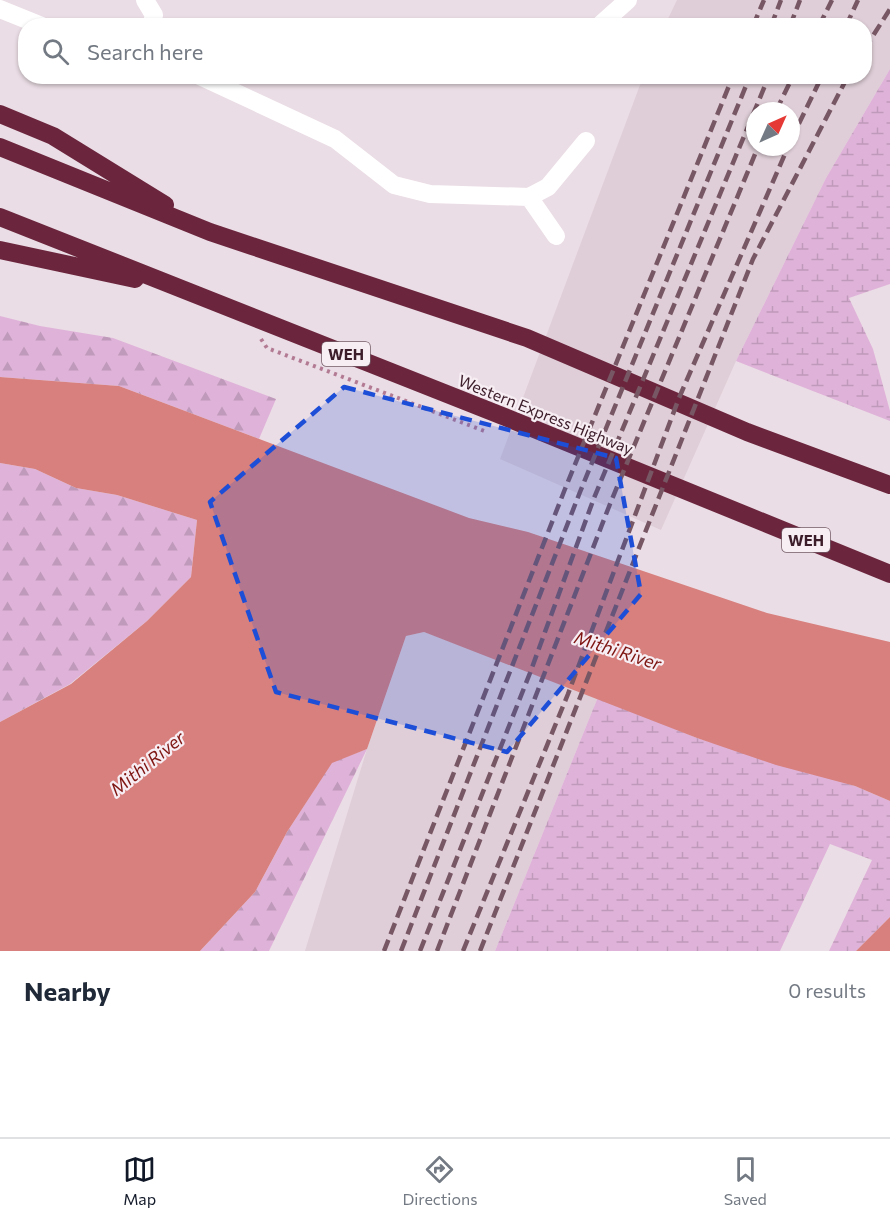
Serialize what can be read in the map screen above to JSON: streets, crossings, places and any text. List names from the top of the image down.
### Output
{
  "streets": {
    "highway": ["WEH", "Western Express Highway"]
  },
  "water": ["Mithi River"],
  "north": "top right",
  "page": {
    "search": "Search here",
    "heading": ["Nearby", "0 results"],
    "nav": ["Map", "Directions", "Saved"]
  }
}
